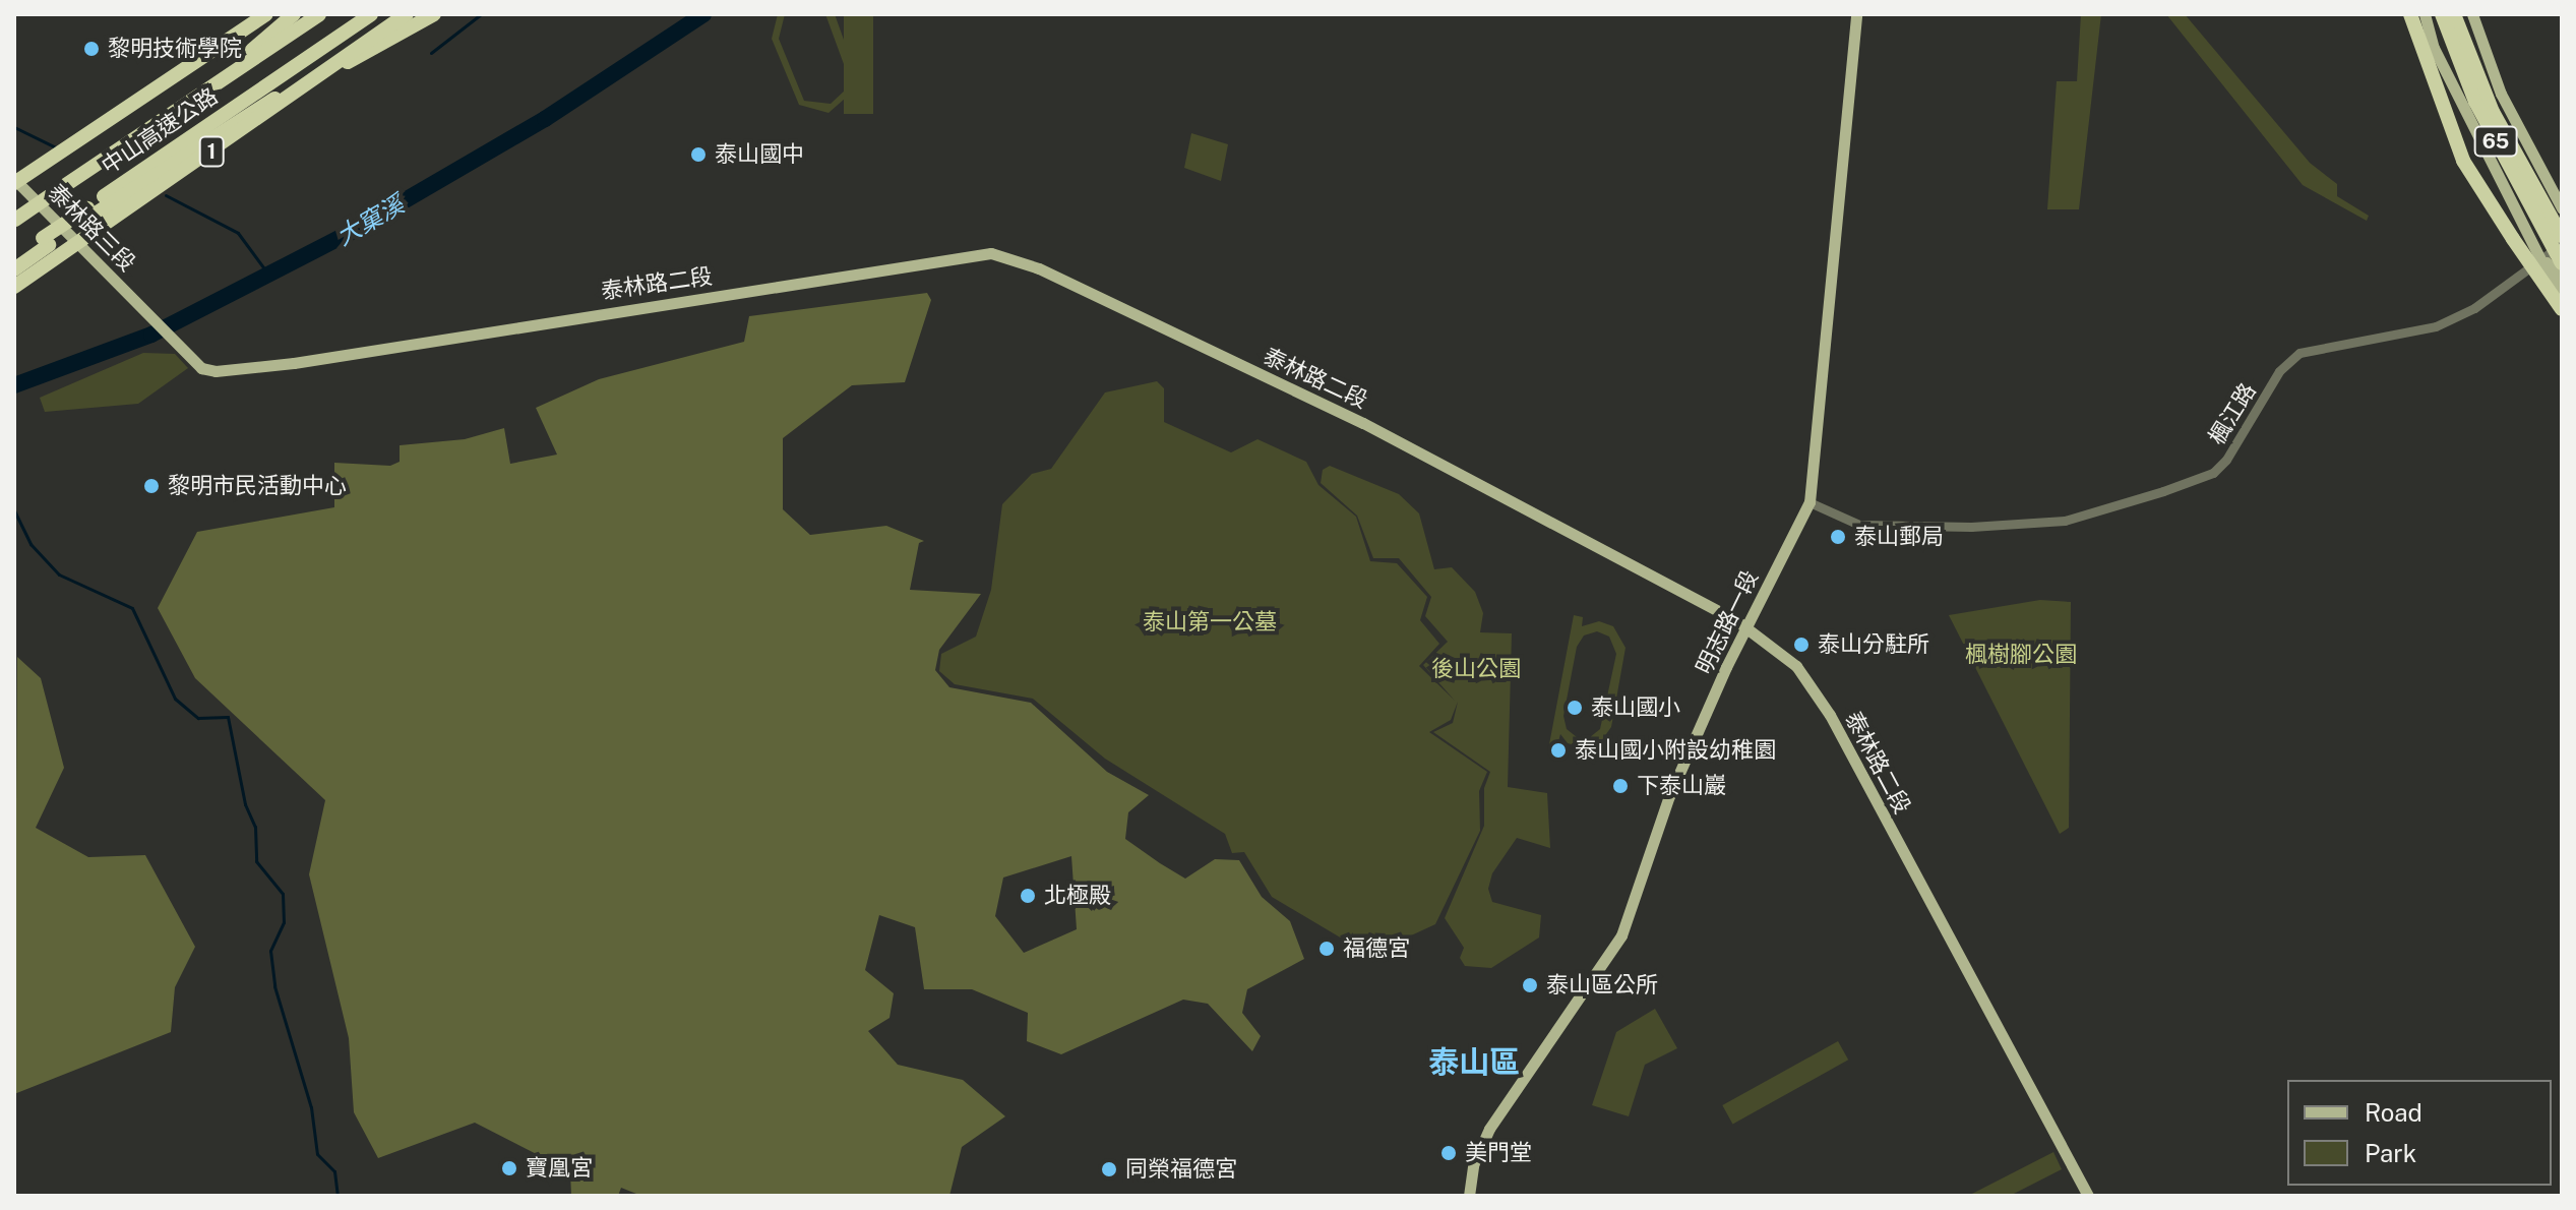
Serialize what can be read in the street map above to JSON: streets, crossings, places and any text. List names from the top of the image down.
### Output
{
  "streets": {
    "highway": ["中山高速公路", "65", "1"],
    "main road": ["泰林路三段", "泰林路二段", "明志路一段"],
    "street": ["楓江路"]
  },
  "crossings": [
    ["泰林路三段", "泰林路二段"],
    ["泰林路二段", "明志路一段"],
    ["楓江路", "明志路一段"]
  ],
  "districts": ["泰山區"],
  "water": ["大窠溪"],
  "parks": ["泰山第一公墓", "楓樹腳公園", "後山公園"],
  "places": [
    "黎明技術學院",
    "泰山國中",
    "黎明市民活動中心",
    "泰山郵局",
    "泰山分駐所",
    "泰山國小",
    "泰山國小附設幼稚園",
    "下泰山巖",
    "北極殿",
    "福德宮",
    "泰山區公所",
    "美門堂",
    "寶凰宮",
    "同榮福德宮"
  ],
  "legend": ["Road", "Park"]
}
